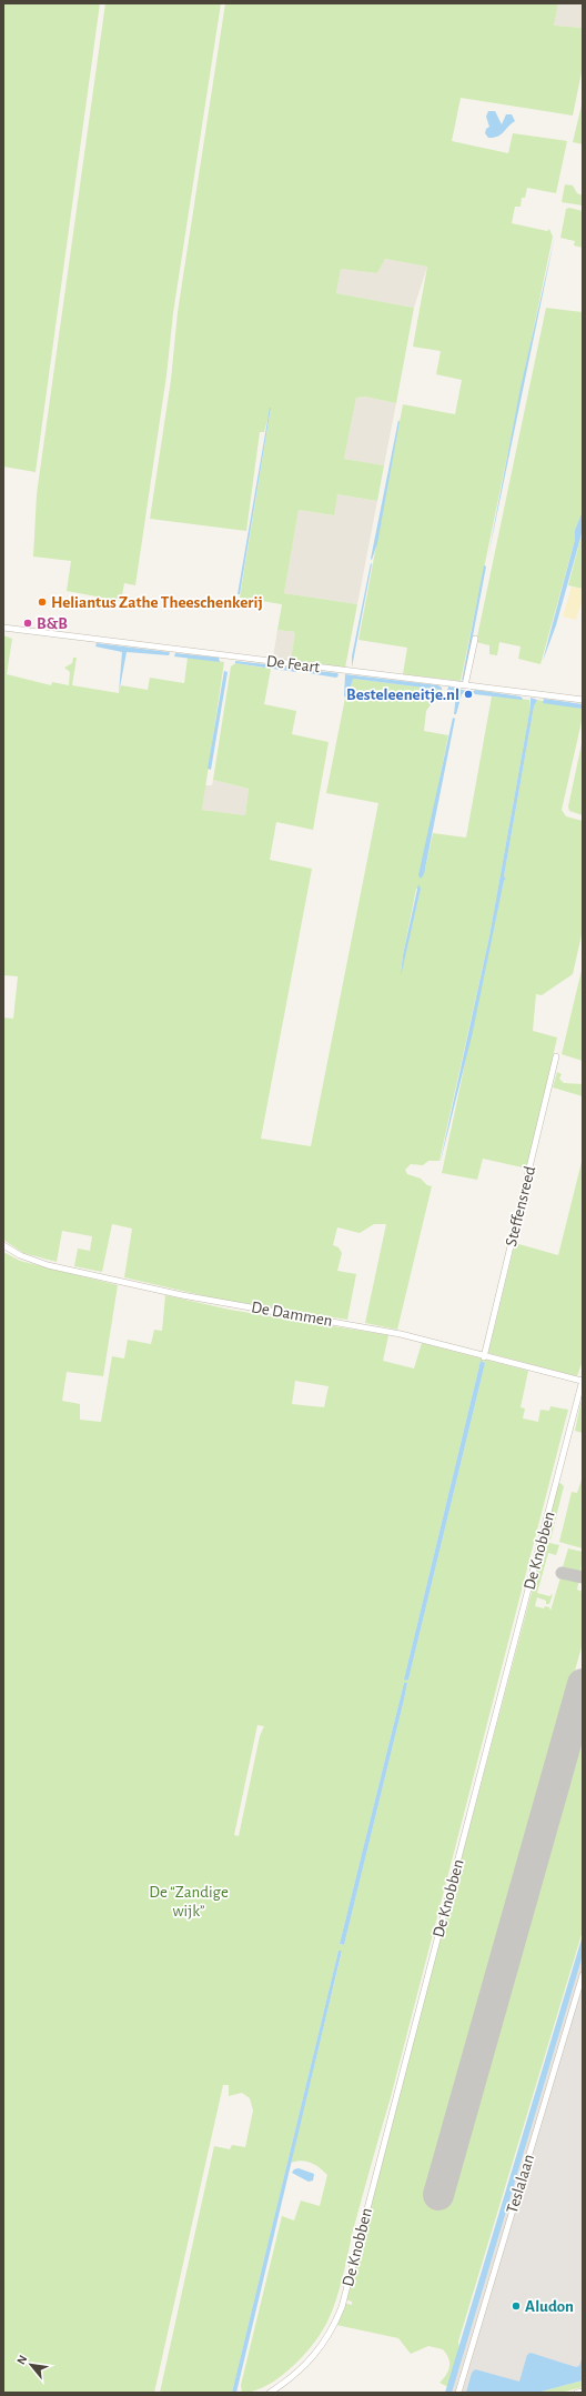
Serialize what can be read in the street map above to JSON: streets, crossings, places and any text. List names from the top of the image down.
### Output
{
  "streets": {
    "street": [
      "De Feart",
      "Steffensreed",
      "De Dammen",
      "De Knobben",
      "Teslalaan"
    ]
  },
  "crossings": [
    ["Steffensreed", "De Dammen"],
    ["De Dammen", "De Knobben"]
  ],
  "parks": ["De “Zandige wijk”"],
  "places": [
    "Heliantus Zathe Theeschenkerij",
    "B&B",
    "Besteleeneitje.nl",
    "Aludon"
  ],
  "north": "top left"
}
